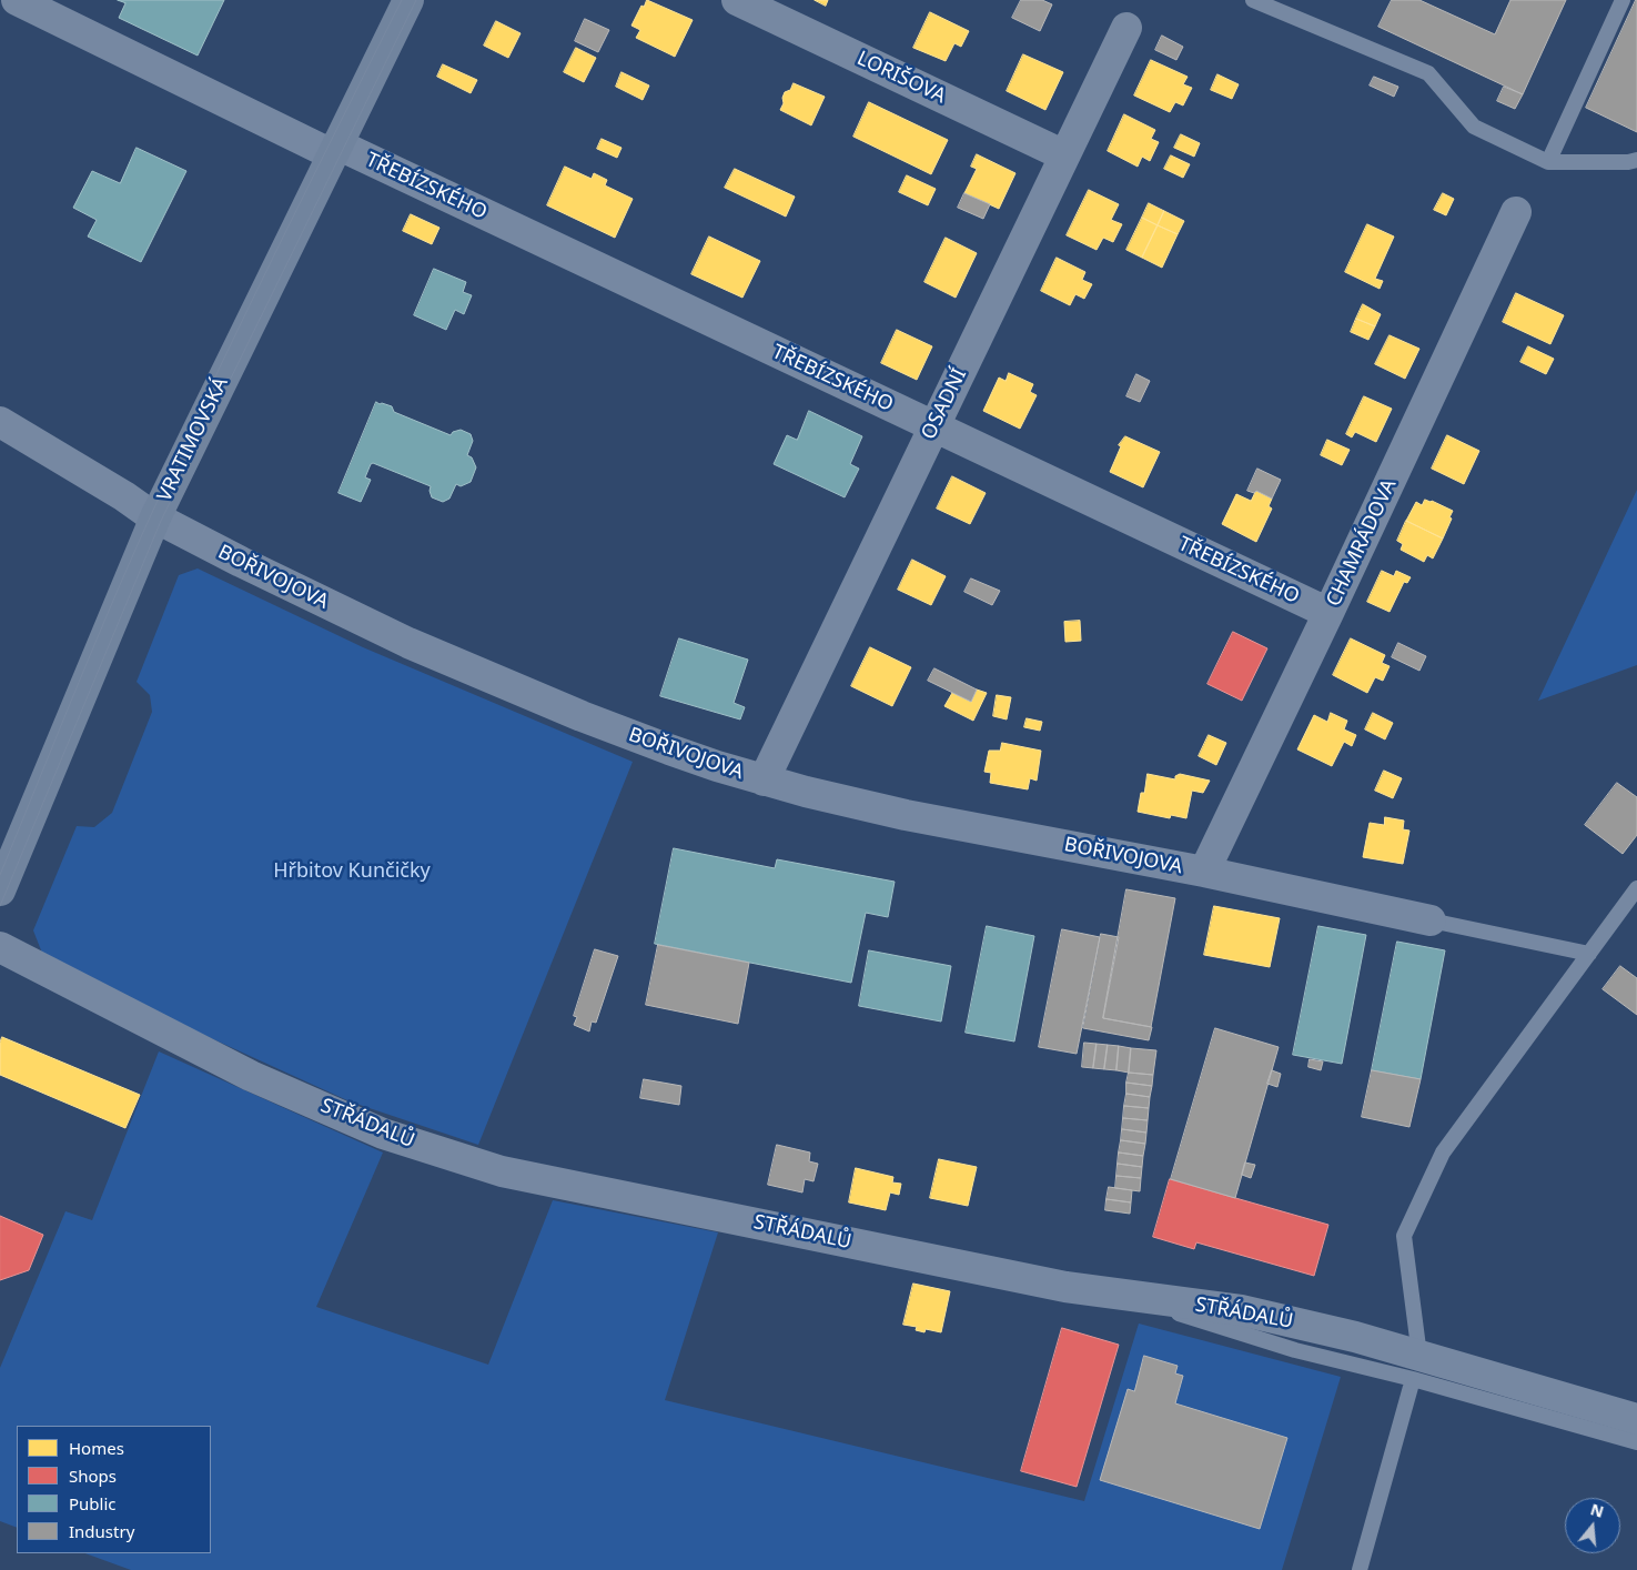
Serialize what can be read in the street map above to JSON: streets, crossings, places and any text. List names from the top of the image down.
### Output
{
  "streets": {
    "street": [
      "LORIŠOVA",
      "TŘEBÍZSKÉHO",
      "OSADNÍ",
      "VRATIMOVSKÁ",
      "CHAMRÁDOVA",
      "BOŘIVOJOVA",
      "STŘÁDALŮ"
    ]
  },
  "crossings": [
    ["LORIŠOVA", "OSADNÍ"],
    ["TŘEBÍZSKÉHO", "OSADNÍ"],
    ["TŘEBÍZSKÉHO", "VRATIMOVSKÁ"],
    ["TŘEBÍZSKÉHO", "CHAMRÁDOVA"],
    ["OSADNÍ", "BOŘIVOJOVA"],
    ["VRATIMOVSKÁ", "BOŘIVOJOVA"],
    ["CHAMRÁDOVA", "BOŘIVOJOVA"]
  ],
  "parks": ["Hřbitov Kunčičky"],
  "legend": [
    "Homes",
    "Shops",
    "Public",
    "Industry"
  ],
  "north": "top"
}
